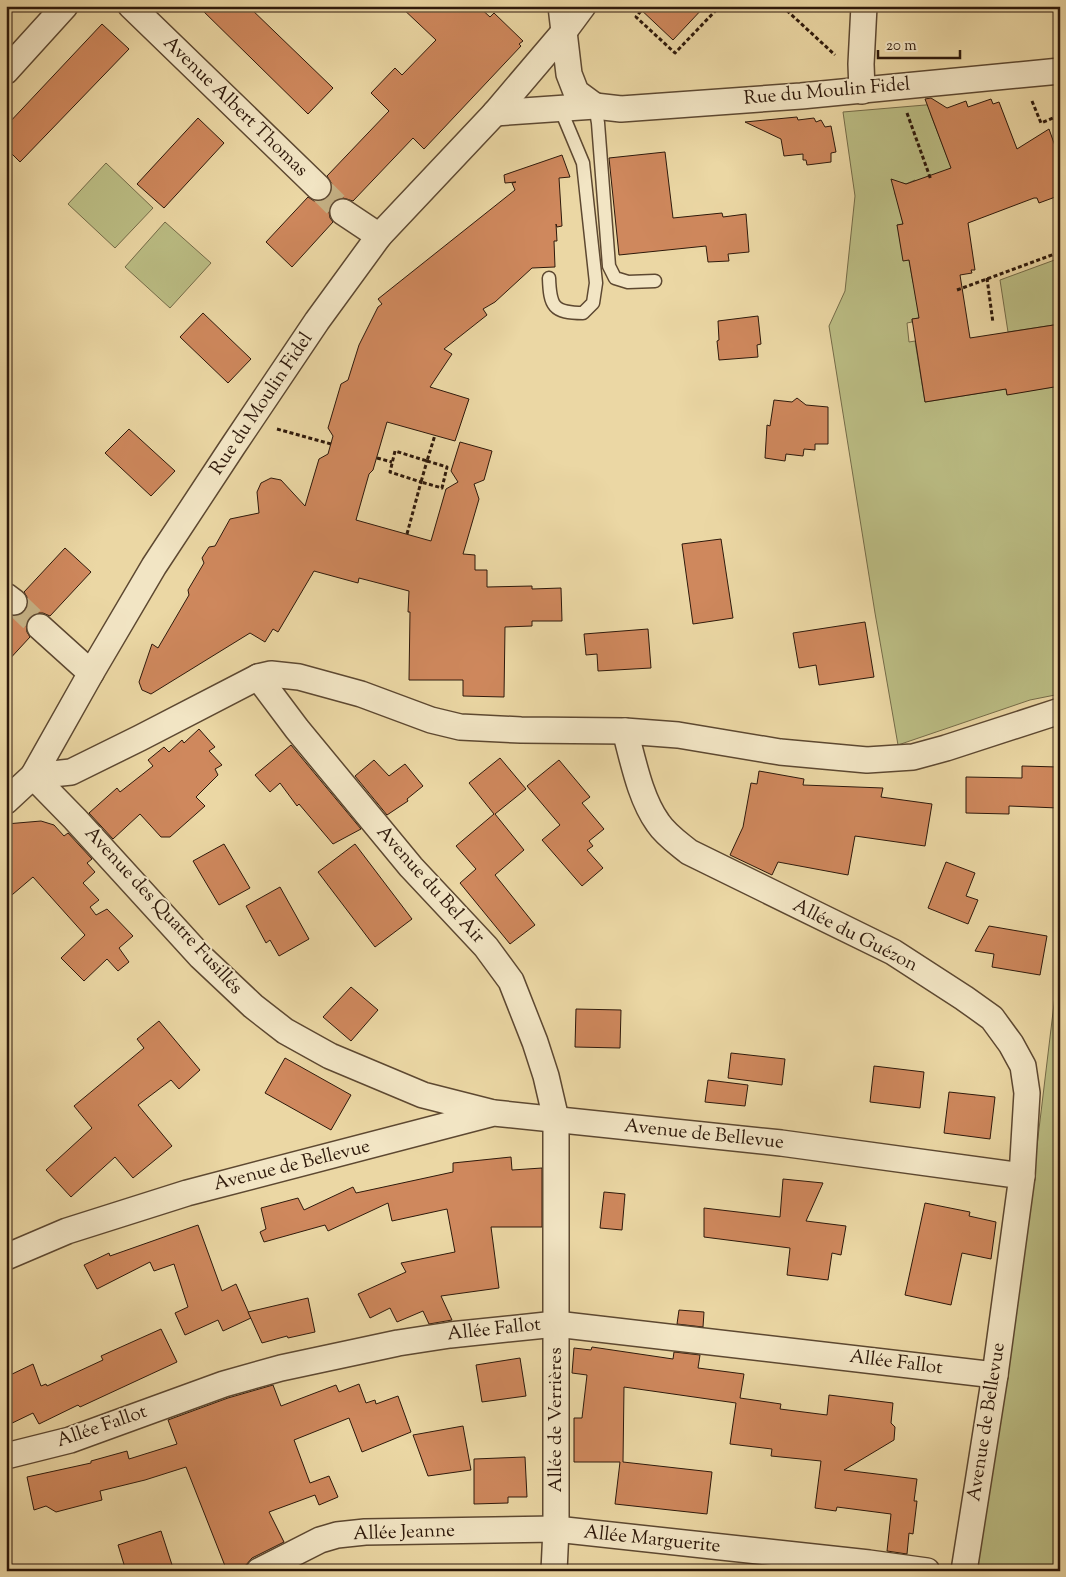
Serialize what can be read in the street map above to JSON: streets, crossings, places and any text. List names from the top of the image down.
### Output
{
  "streets": {
    "street": [
      "Rue du Moulin Fidel",
      "Avenue Albert Thomas",
      "Avenue du Bel Air",
      "Avenue des Quatre Fusillés",
      "Allée du Guézon",
      "Avenue de Bellevue",
      "Allée Fallot",
      "Allée de Verrières",
      "Allée Jeanne",
      "Allée Marguerite"
    ]
  },
  "crossings": [
    ["Rue du Moulin Fidel", "Avenue des Quatre Fusillés"],
    ["Avenue du Bel Air", "Avenue de Bellevue"],
    ["Avenue du Bel Air", "Allée de Verrières"],
    ["Avenue des Quatre Fusillés", "Avenue de Bellevue"],
    ["Allée du Guézon", "Avenue de Bellevue"],
    ["Avenue de Bellevue", "Allée Fallot"],
    ["Avenue de Bellevue", "Allée de Verrières"],
    ["Allée Fallot", "Allée de Verrières"],
    ["Allée de Verrières", "Allée Jeanne"],
    ["Allée de Verrières", "Allée Marguerite"],
    ["Allée Jeanne", "Allée Marguerite"]
  ],
  "scale_bar": "20 m"
}
